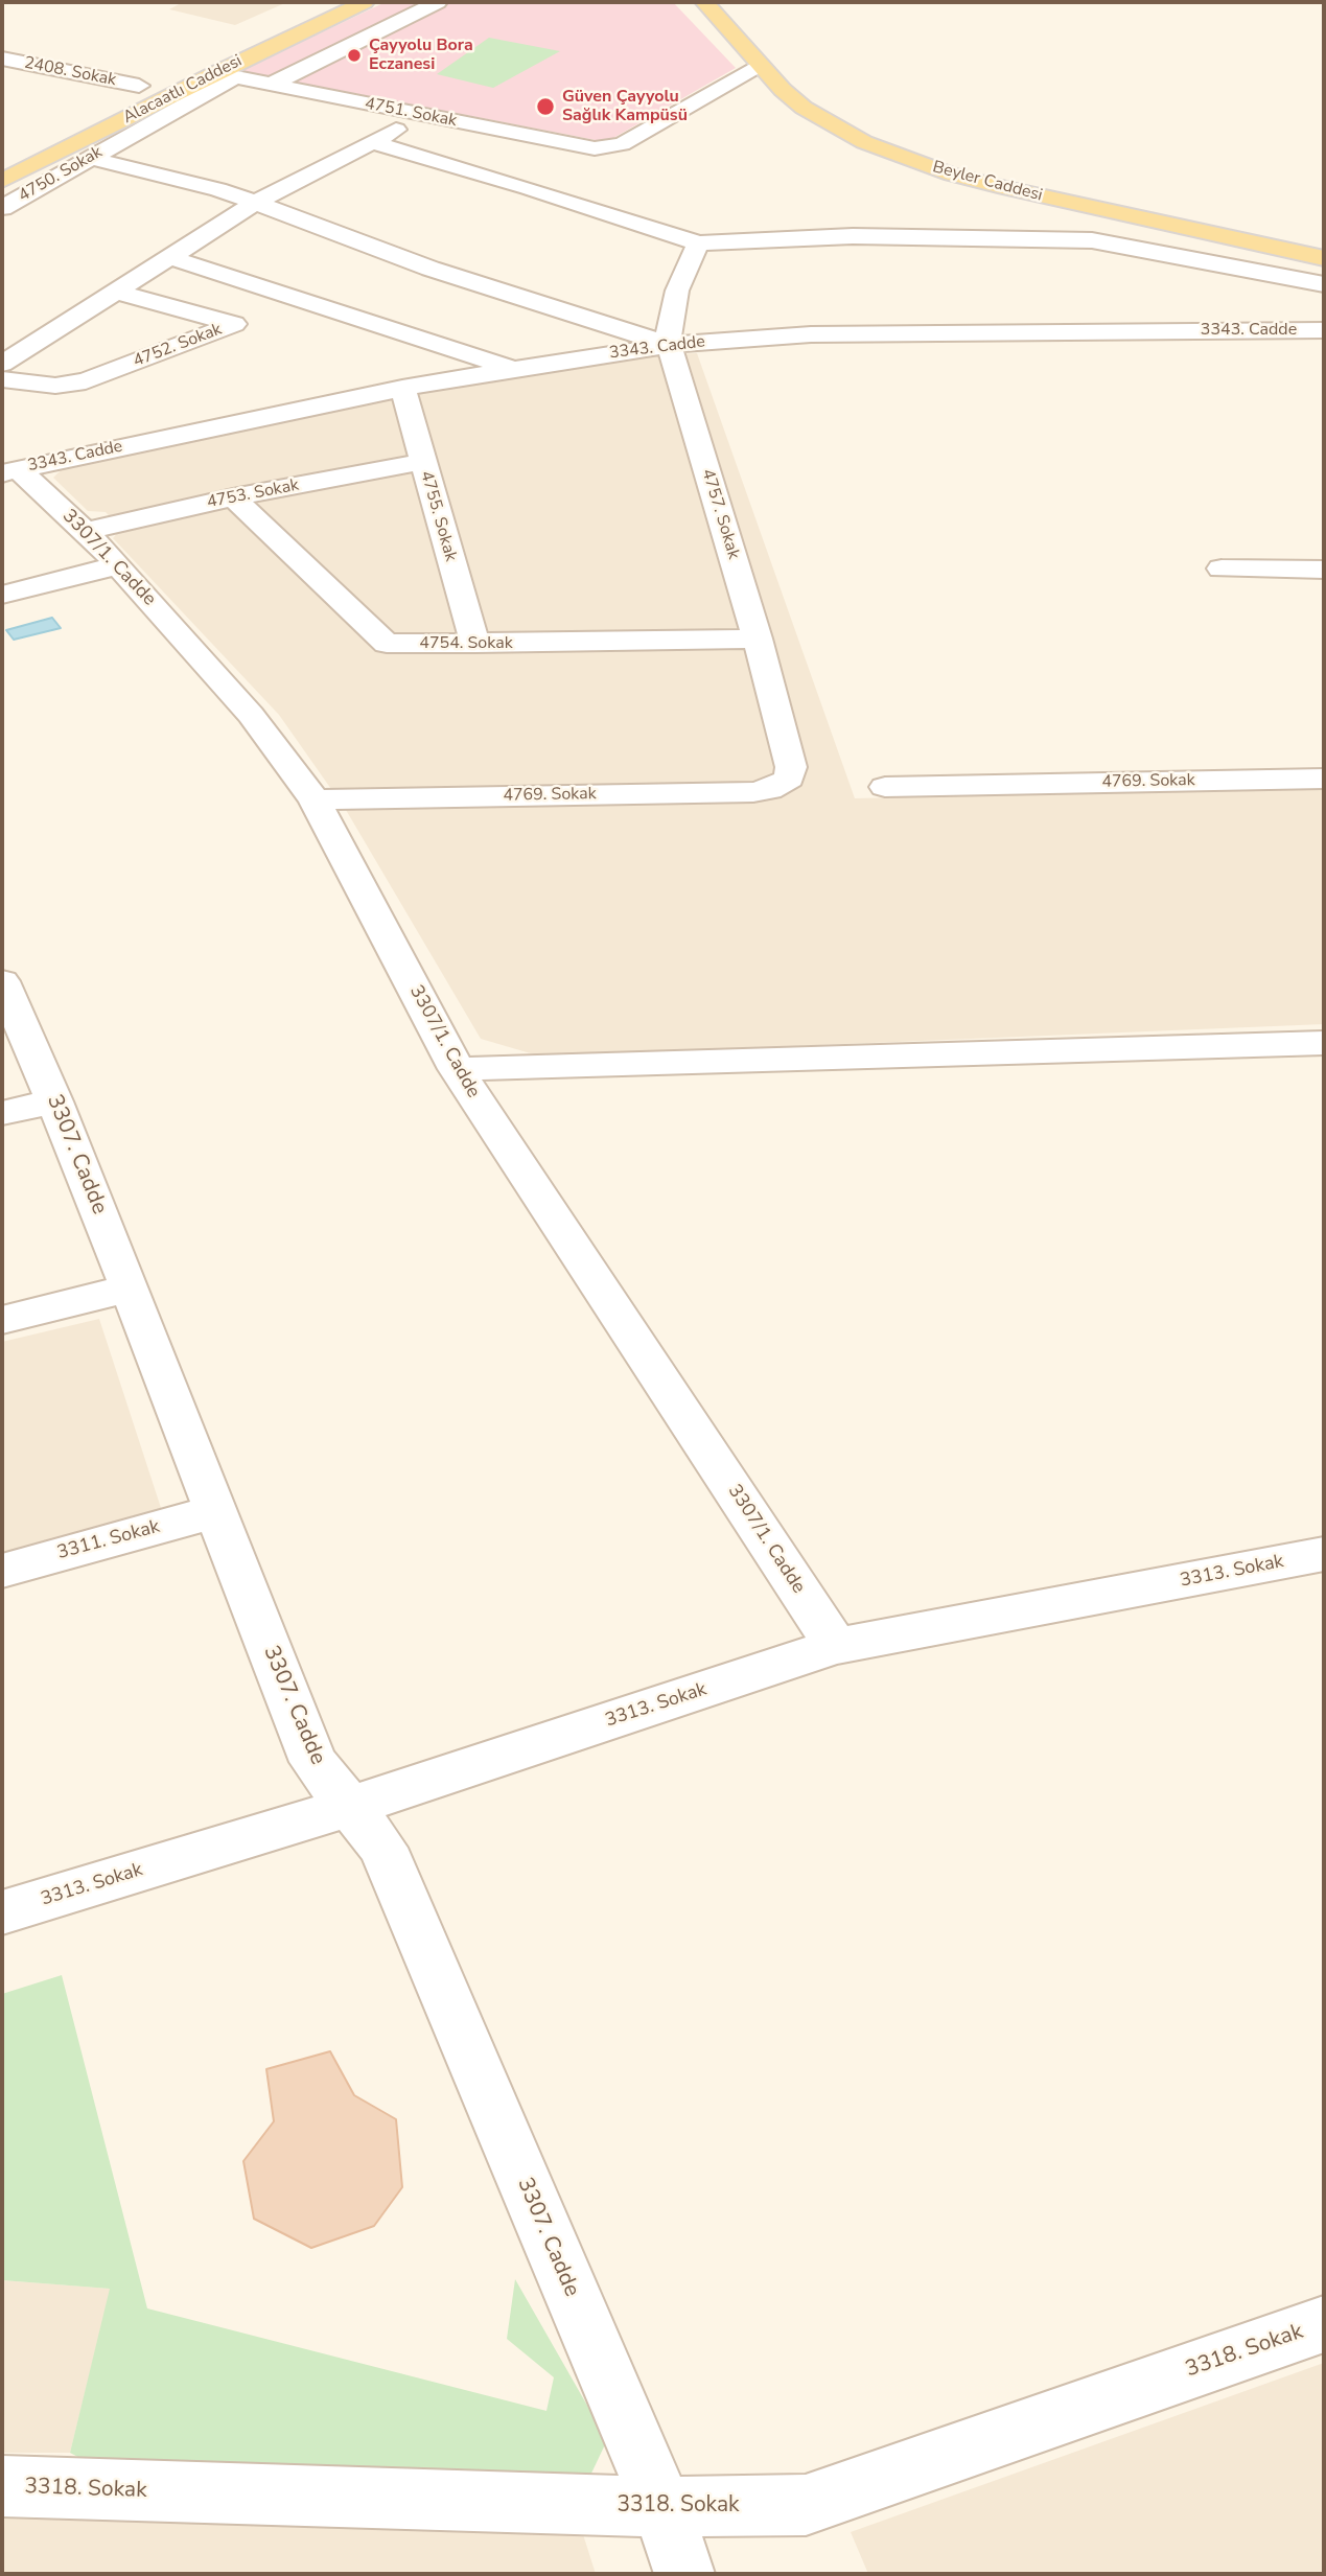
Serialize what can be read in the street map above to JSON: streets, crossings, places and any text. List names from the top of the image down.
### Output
{
  "streets": {
    "main road": ["Alacaatlı Caddesi", "Beyler Caddesi"],
    "street": [
      "2408. Sokak",
      "4751. Sokak",
      "4750. Sokak",
      "3343. Cadde",
      "4752. Sokak",
      "4753. Sokak",
      "4757. Sokak",
      "4755. Sokak",
      "3307/1. Cadde",
      "4754. Sokak",
      "4769. Sokak",
      "3307. Cadde",
      "3311. Sokak",
      "3313. Sokak",
      "3318. Sokak"
    ]
  },
  "crossings": [
    ["2408. Sokak", "Alacaatlı Caddesi"],
    ["Alacaatlı Caddesi", "4751. Sokak"],
    ["Alacaatlı Caddesi", "4750. Sokak"],
    ["4751. Sokak", "4750. Sokak"],
    ["4751. Sokak", "Beyler Caddesi"],
    ["3343. Cadde", "4757. Sokak"],
    ["3343. Cadde", "4755. Sokak"],
    ["3343. Cadde", "3307/1. Cadde"],
    ["4753. Sokak", "4755. Sokak"],
    ["4753. Sokak", "3307/1. Cadde"],
    ["4753. Sokak", "4754. Sokak"],
    ["4757. Sokak", "4754. Sokak"],
    ["4757. Sokak", "4769. Sokak"],
    ["4755. Sokak", "4754. Sokak"],
    ["3307/1. Cadde", "4769. Sokak"],
    ["3307/1. Cadde", "3313. Sokak"],
    ["3307. Cadde", "3311. Sokak"],
    ["3307. Cadde", "3313. Sokak"],
    ["3307. Cadde", "3318. Sokak"]
  ],
  "places": ["Çayyolu Bora Eczanesi", "Güven Çayyolu Sağlık Kampüsü"]
}
